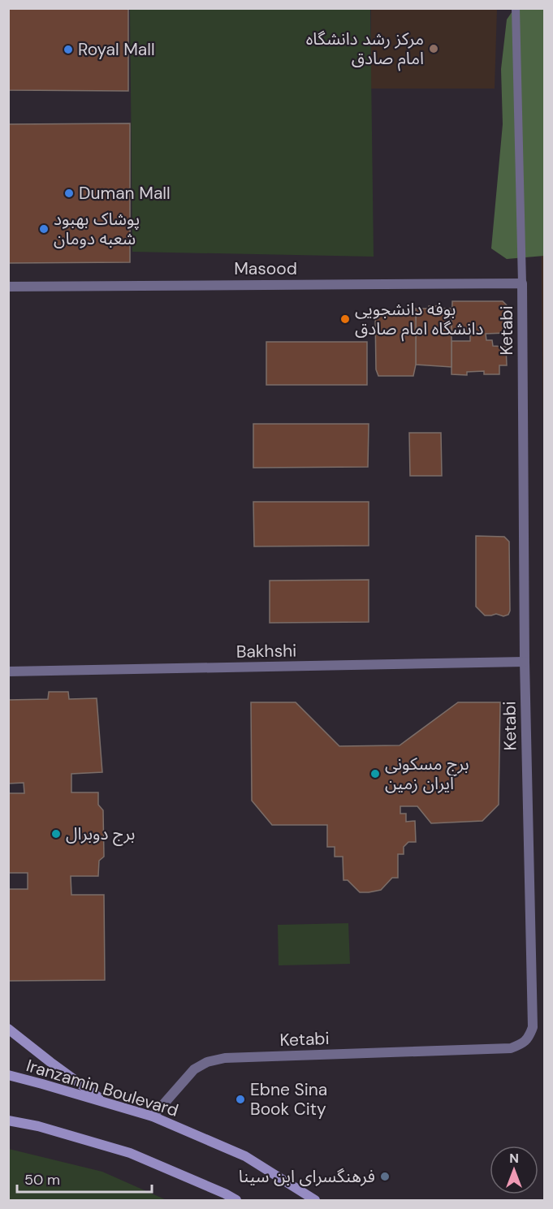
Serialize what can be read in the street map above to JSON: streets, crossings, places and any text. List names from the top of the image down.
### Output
{
  "streets": {
    "main road": ["Iranzamin Boulevard"],
    "street": ["Masood", "Ketabi", "Bakhshi"]
  },
  "crossings": [
    ["Masood", "Ketabi"],
    ["Ketabi", "Bakhshi"],
    ["Ketabi", "Iranzamin Boulevard"]
  ],
  "places": [
    "مرکز رشد دانشگاه امام صادق",
    "Royal Mall",
    "Duman Mall",
    "پوشاک بهبود شعبه دومان",
    "بوفه دانشجویی دانشگاه امام صادق",
    "برج مسکونی ایران زمین",
    "برج دوبرال",
    "Ebne Sina Book City",
    "فرهنگسرای ابن سینا"
  ],
  "scale_bar": "50 m",
  "north": "top"
}
